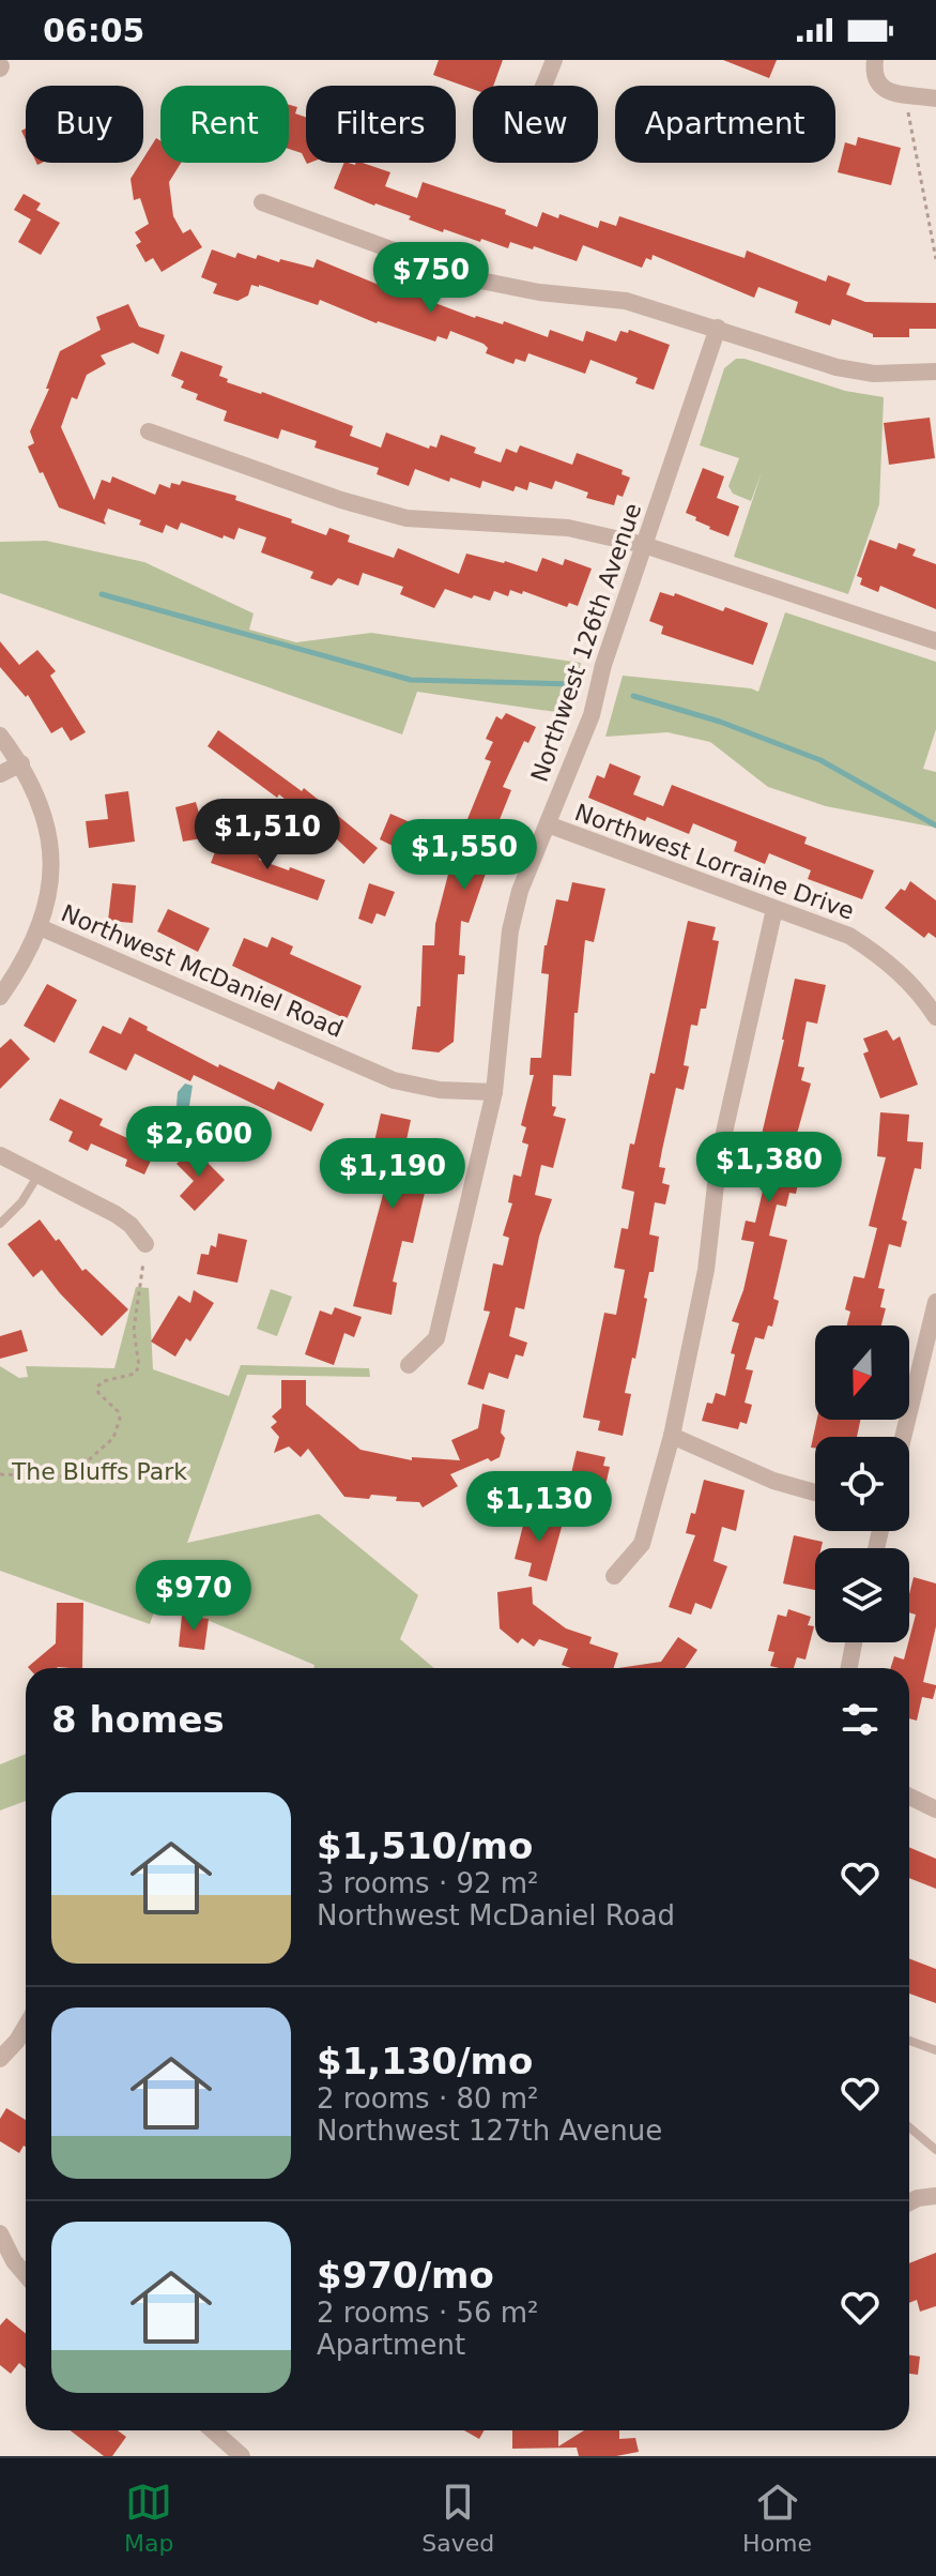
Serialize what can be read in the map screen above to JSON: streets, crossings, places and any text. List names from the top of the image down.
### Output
{
  "streets": {
    "street": ["Northwest 126th Avenue", "Northwest Lorraine Drive", "Northwest McDaniel Road"]
  },
  "crossings": [
    ["Northwest 126th Avenue", "Northwest Lorraine Drive"],
    ["Northwest 126th Avenue", "Northwest McDaniel Road"]
  ],
  "parks": ["The Bluffs Park"],
  "north": "bottom",
  "page": {
    "status": "06:05",
    "chip": [
      "Buy",
      "Rent",
      "Filters",
      "New",
      "Apartment"
    ],
    "price": [
      "$750",
      "$1,510",
      "$1,550",
      "$2,600",
      "$1,380",
      "$1,190",
      "$1,130",
      "$970"
    ],
    "heading": "8 homes",
    "list": [
      {
        "name": "$1,510/mo",
        "note": "3 rooms · 92 m² · Northwest McDaniel Road"
      },
      {
        "name": "$1,130/mo",
        "note": "2 rooms · 80 m² · Northwest 127th Avenue"
      },
      {
        "name": "$970/mo",
        "note": "2 rooms · 56 m² · Apartment"
      }
    ],
    "tabs": ["Map", "Saved", "Home"]
  }
}
